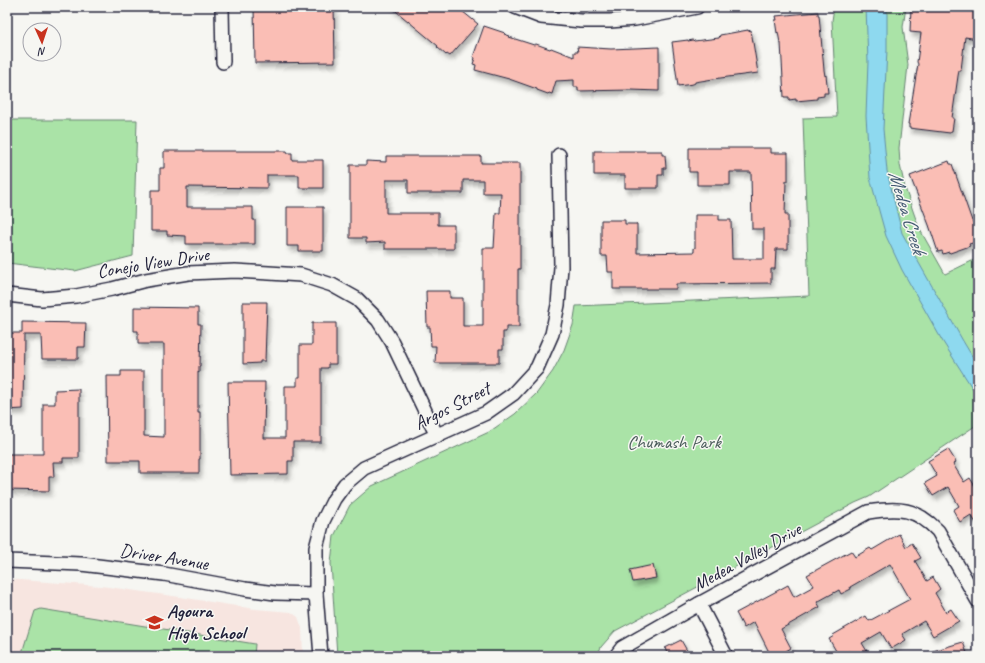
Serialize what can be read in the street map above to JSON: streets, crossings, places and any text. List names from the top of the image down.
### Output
{
  "streets": {
    "street": [
      "Conejo View Drive",
      "Argos Street",
      "Driver Avenue",
      "Medea Valley Drive"
    ]
  },
  "crossings": [
    ["Conejo View Drive", "Argos Street"],
    ["Argos Street", "Driver Avenue"]
  ],
  "water": ["Medea Creek"],
  "parks": ["Chumash Park"],
  "places": {
    "school or university": ["Agoura High School"]
  },
  "north": "bottom"
}
